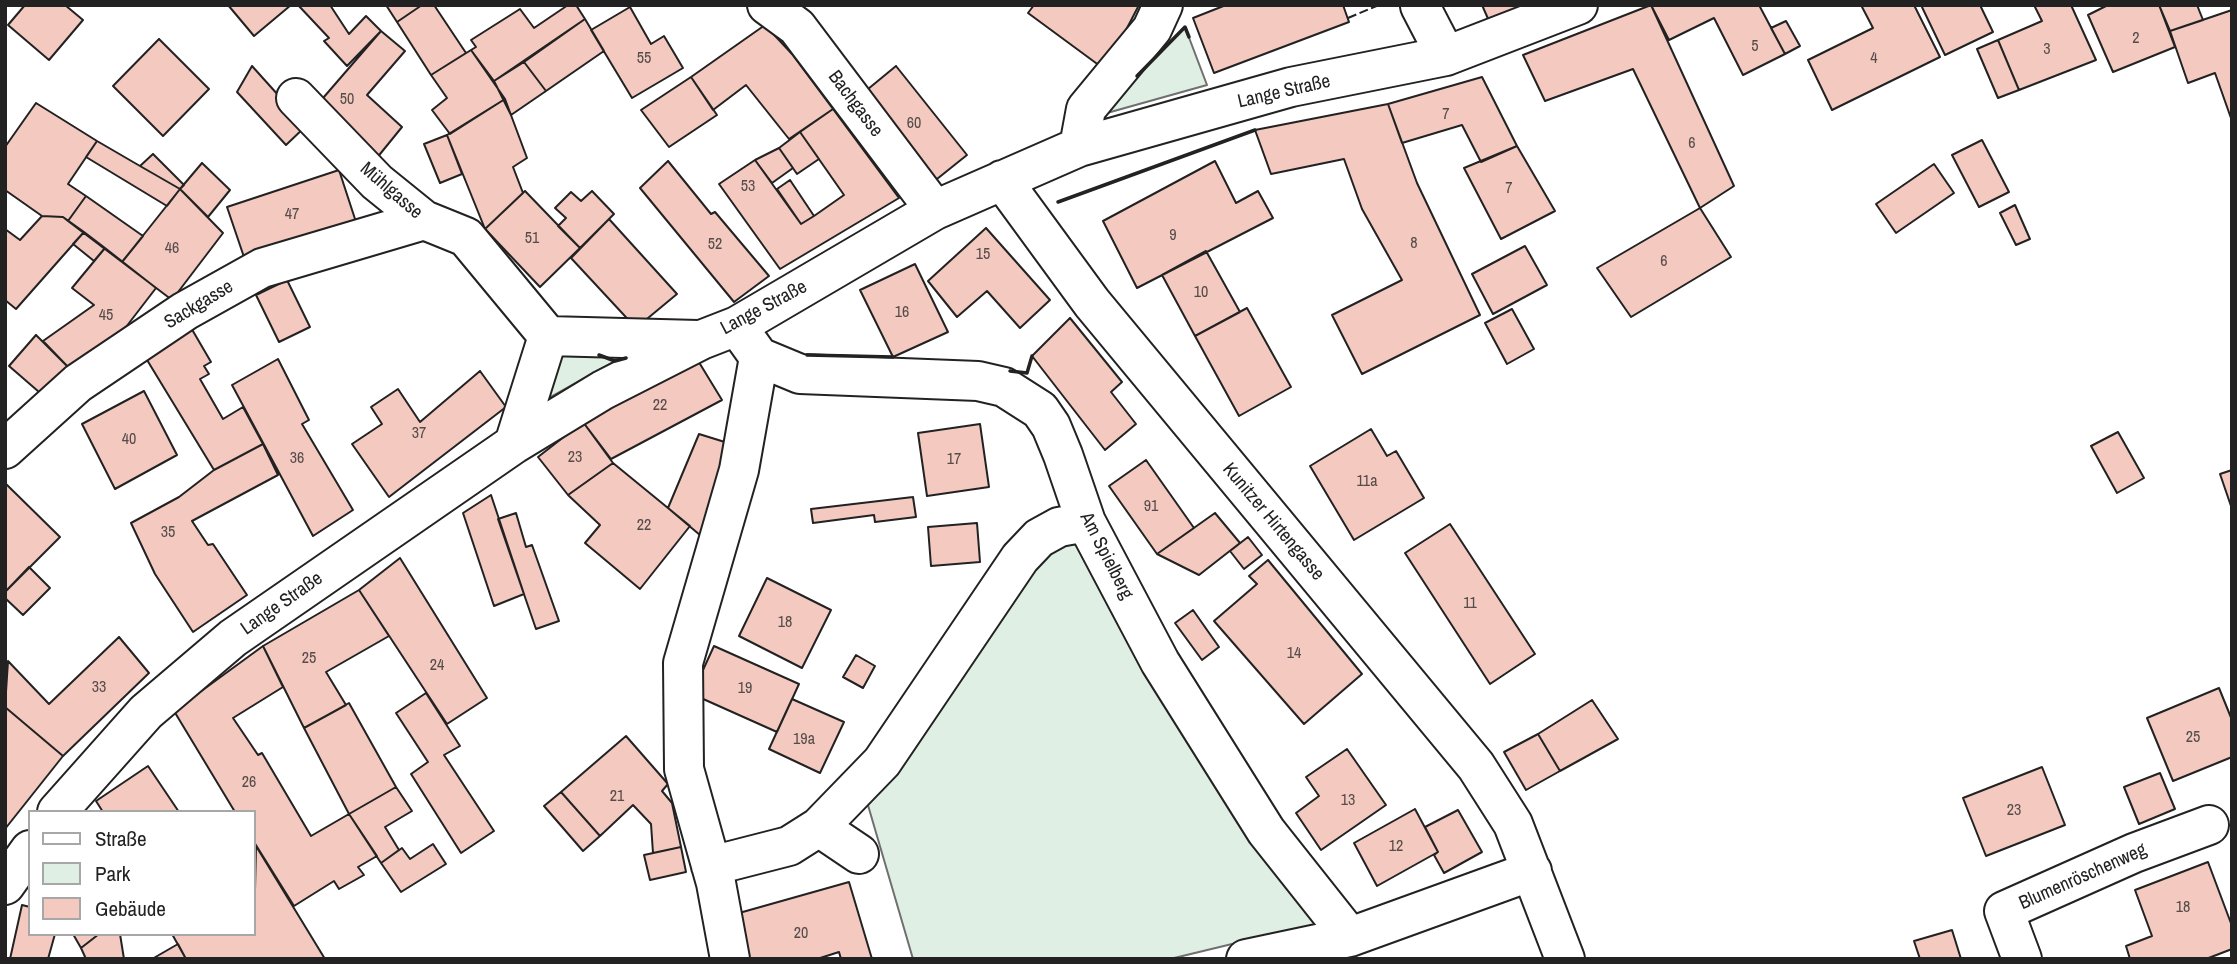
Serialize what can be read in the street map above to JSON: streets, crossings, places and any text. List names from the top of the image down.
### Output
{
  "streets": {
    "street": [
      "Lange Straße",
      "Bachgasse",
      "Mühlgasse",
      "Sackgasse",
      "Kunitzer Hirtengasse",
      "Am Spielberg",
      "Blumenröschenweg"
    ]
  },
  "crossings": [
    ["Lange Straße", "Bachgasse"],
    ["Lange Straße", "Kunitzer Hirtengasse"],
    ["Mühlgasse", "Sackgasse"]
  ],
  "house_numbers": [
    "2",
    "5",
    "3",
    "55",
    "4",
    "50",
    "7",
    "60",
    "6",
    "53",
    "7",
    "47",
    "9",
    "51",
    "8",
    "52",
    "46",
    "15",
    "6",
    "10",
    "16",
    "45",
    "22",
    "37",
    "40",
    "23",
    "36",
    "17",
    "11a",
    "91",
    "22",
    "35",
    "11",
    "18",
    "14",
    "25",
    "24",
    "33",
    "19",
    "25",
    "19a",
    "26",
    "21",
    "13",
    "23",
    "12",
    "18",
    "20"
  ],
  "legend": ["Straße", "Park", "Gebäude"]
}
